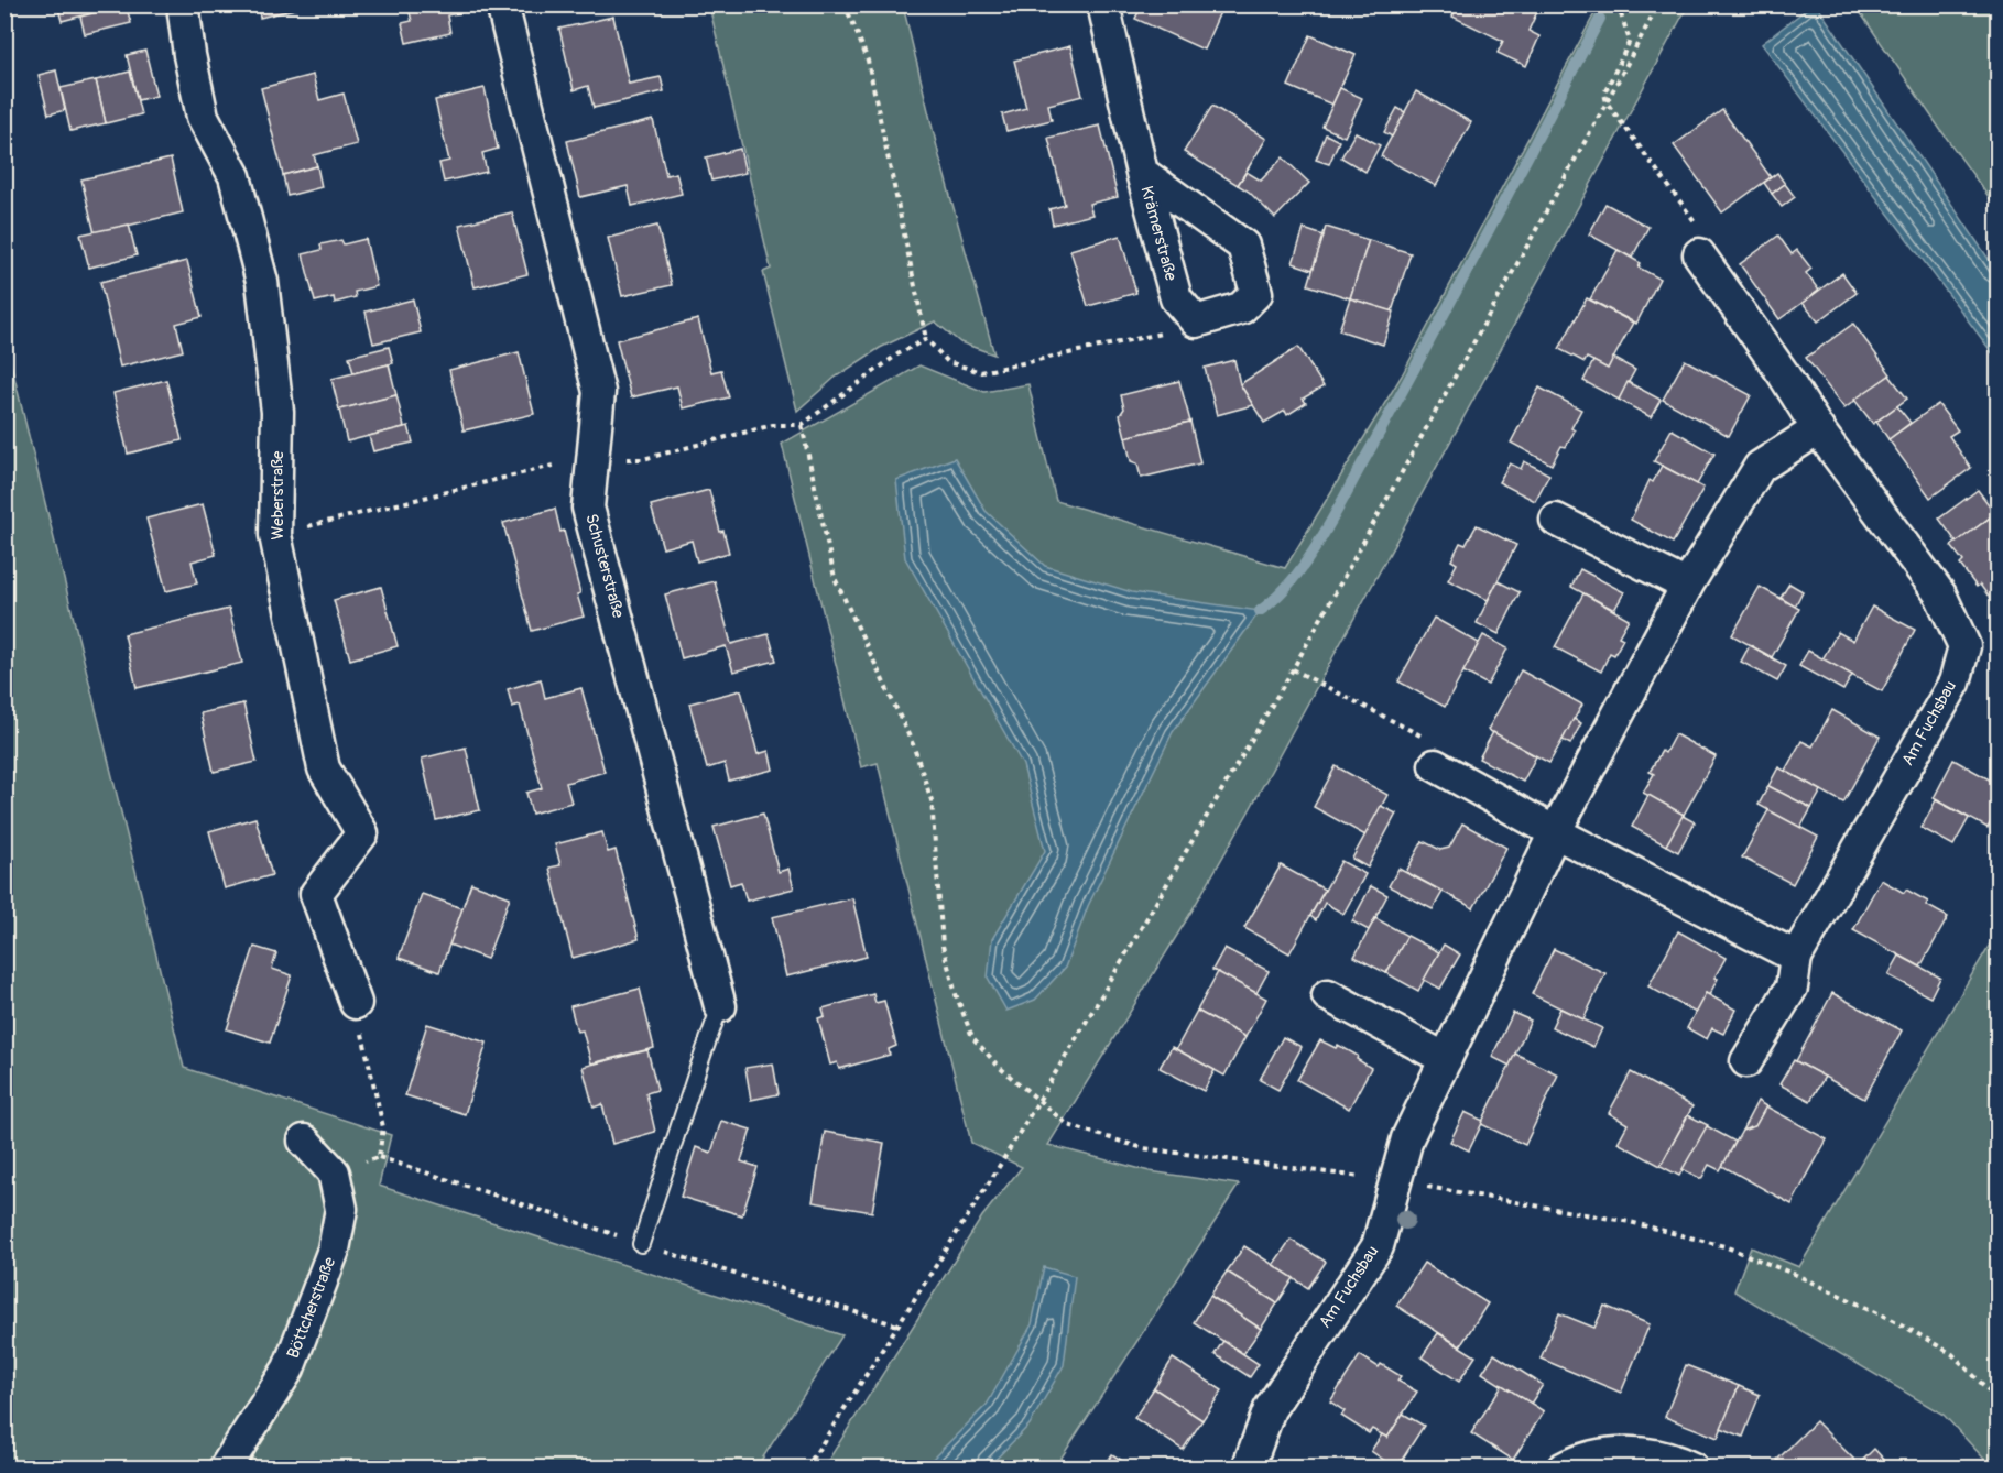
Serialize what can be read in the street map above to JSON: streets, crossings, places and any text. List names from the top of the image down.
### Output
{
  "streets": {
    "street": [
      "Krämerstraße",
      "Weberstraße",
      "Schusterstraße",
      "Am Fuchsbau",
      "Böttcherstraße"
    ]
  }
}
